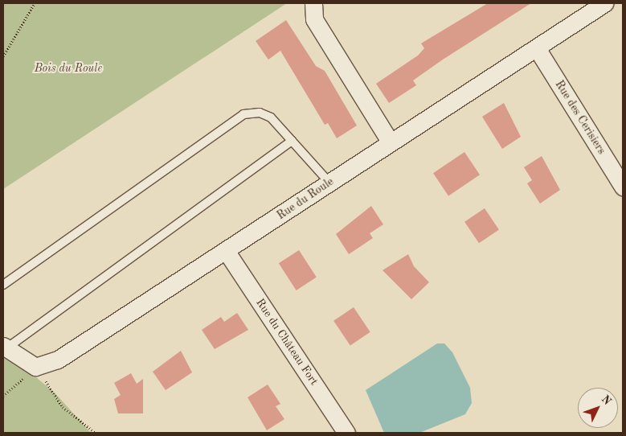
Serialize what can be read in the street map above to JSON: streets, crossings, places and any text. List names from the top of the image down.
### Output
{
  "streets": {
    "street": ["Rue des Cerisiers", "Rue du Roule", "Rue du Château Fort"]
  },
  "crossings": [
    ["Rue des Cerisiers", "Rue du Roule"],
    ["Rue du Roule", "Rue du Château Fort"]
  ],
  "parks": ["Bois du Roule"],
  "north": "top right"
}
